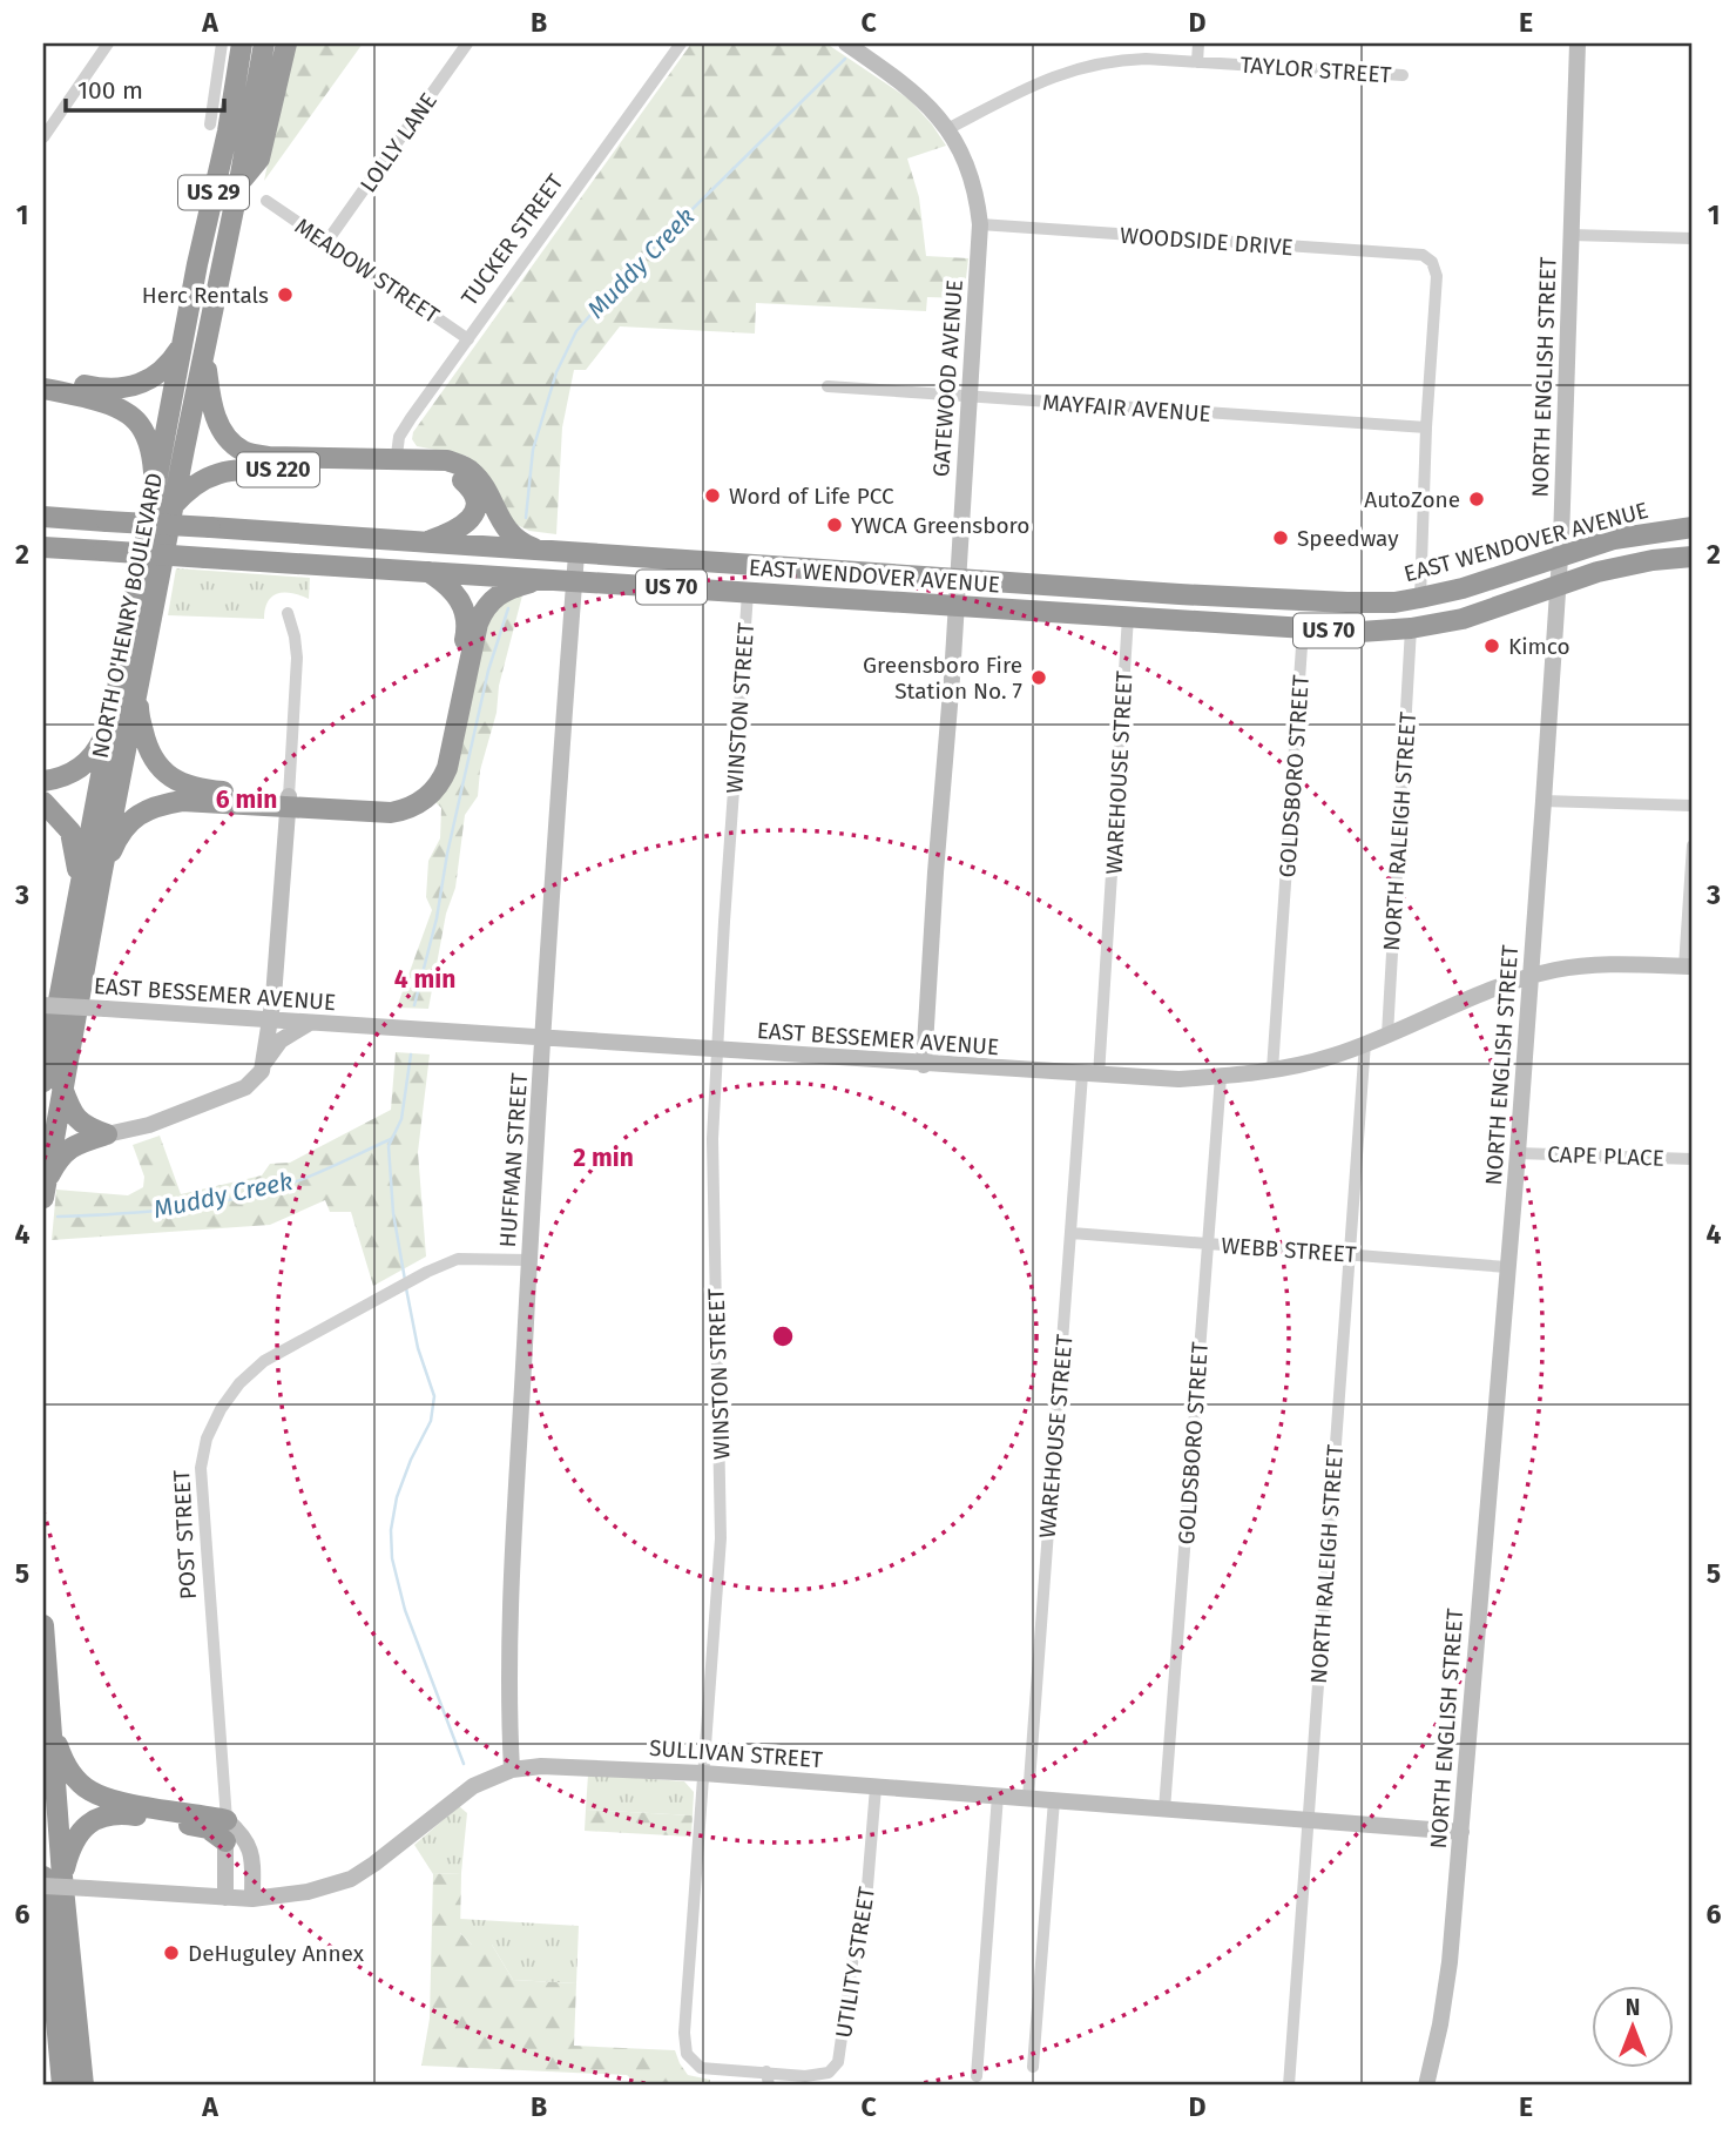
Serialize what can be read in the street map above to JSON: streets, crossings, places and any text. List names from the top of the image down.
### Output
{
  "streets": {
    "highway": [
      "US 29",
      "US 220",
      "EAST WENDOVER AVENUE",
      "US 70",
      "NORTH O'HENRY BOULEVARD"
    ],
    "street": [
      "TAYLOR STREET",
      "LOLLY LANE",
      "TUCKER STREET",
      "WOODSIDE DRIVE",
      "MEADOW STREET",
      "NORTH ENGLISH STREET",
      "GATEWOOD AVENUE",
      "MAYFAIR AVENUE",
      "WINSTON STREET",
      "WAREHOUSE STREET",
      "GOLDSBORO STREET",
      "NORTH RALEIGH STREET",
      "EAST BESSEMER AVENUE",
      "CAPE PLACE",
      "HUFFMAN STREET",
      "WEBB STREET",
      "POST STREET",
      "SULLIVAN STREET",
      "UTILITY STREET"
    ]
  },
  "crossings": [
    ["TAYLOR STREET", "GATEWOOD AVENUE"],
    ["LOLLY LANE", "MEADOW STREET"],
    ["TUCKER STREET", "MEADOW STREET"],
    ["TUCKER STREET", "US 220"],
    ["WOODSIDE DRIVE", "GATEWOOD AVENUE"],
    ["WOODSIDE DRIVE", "MAYFAIR AVENUE"],
    ["NORTH ENGLISH STREET", "EAST WENDOVER AVENUE"],
    ["NORTH ENGLISH STREET", "EAST BESSEMER AVENUE"],
    ["NORTH ENGLISH STREET", "CAPE PLACE"],
    ["NORTH ENGLISH STREET", "WEBB STREET"],
    ["NORTH ENGLISH STREET", "SULLIVAN STREET"],
    ["GATEWOOD AVENUE", "MAYFAIR AVENUE"],
    ["GATEWOOD AVENUE", "EAST WENDOVER AVENUE"],
    ["GATEWOOD AVENUE", "EAST BESSEMER AVENUE"],
    ["US 220", "EAST WENDOVER AVENUE"],
    ["US 220", "NORTH O'HENRY BOULEVARD"],
    ["EAST WENDOVER AVENUE", "WINSTON STREET"],
    ["EAST WENDOVER AVENUE", "WAREHOUSE STREET"],
    ["EAST WENDOVER AVENUE", "GOLDSBORO STREET"],
    ["EAST WENDOVER AVENUE", "NORTH RALEIGH STREET"],
    ["EAST WENDOVER AVENUE", "HUFFMAN STREET"],
    ["WINSTON STREET", "EAST BESSEMER AVENUE"],
    ["WINSTON STREET", "SULLIVAN STREET"],
    ["WINSTON STREET", "UTILITY STREET"],
    ["WAREHOUSE STREET", "EAST BESSEMER AVENUE"],
    ["WAREHOUSE STREET", "WEBB STREET"],
    ["WAREHOUSE STREET", "SULLIVAN STREET"],
    ["GOLDSBORO STREET", "EAST BESSEMER AVENUE"],
    ["GOLDSBORO STREET", "WEBB STREET"],
    ["GOLDSBORO STREET", "SULLIVAN STREET"],
    ["NORTH RALEIGH STREET", "EAST BESSEMER AVENUE"],
    ["NORTH RALEIGH STREET", "WEBB STREET"],
    ["NORTH RALEIGH STREET", "SULLIVAN STREET"],
    ["EAST BESSEMER AVENUE", "HUFFMAN STREET"],
    ["HUFFMAN STREET", "POST STREET"],
    ["HUFFMAN STREET", "SULLIVAN STREET"],
    ["POST STREET", "SULLIVAN STREET"],
    ["SULLIVAN STREET", "UTILITY STREET"]
  ],
  "water": ["Muddy Creek"],
  "places": [
    "Herc Rentals",
    "Word of Life PCC",
    "AutoZone",
    "YWCA Greensboro",
    "Speedway",
    "Kimco",
    "Greensboro Fire Station No. 7",
    "DeHuguley Annex"
  ],
  "scale_bar": "100 m",
  "north": "top",
  "grid": {
    "columns": [
      "A",
      "B",
      "C",
      "D",
      "E"
    ],
    "rows": [
      "1",
      "2",
      "3",
      "4",
      "5",
      "6"
    ]
  },
  "rings": ["6 min", "4 min", "2 min"]
}
